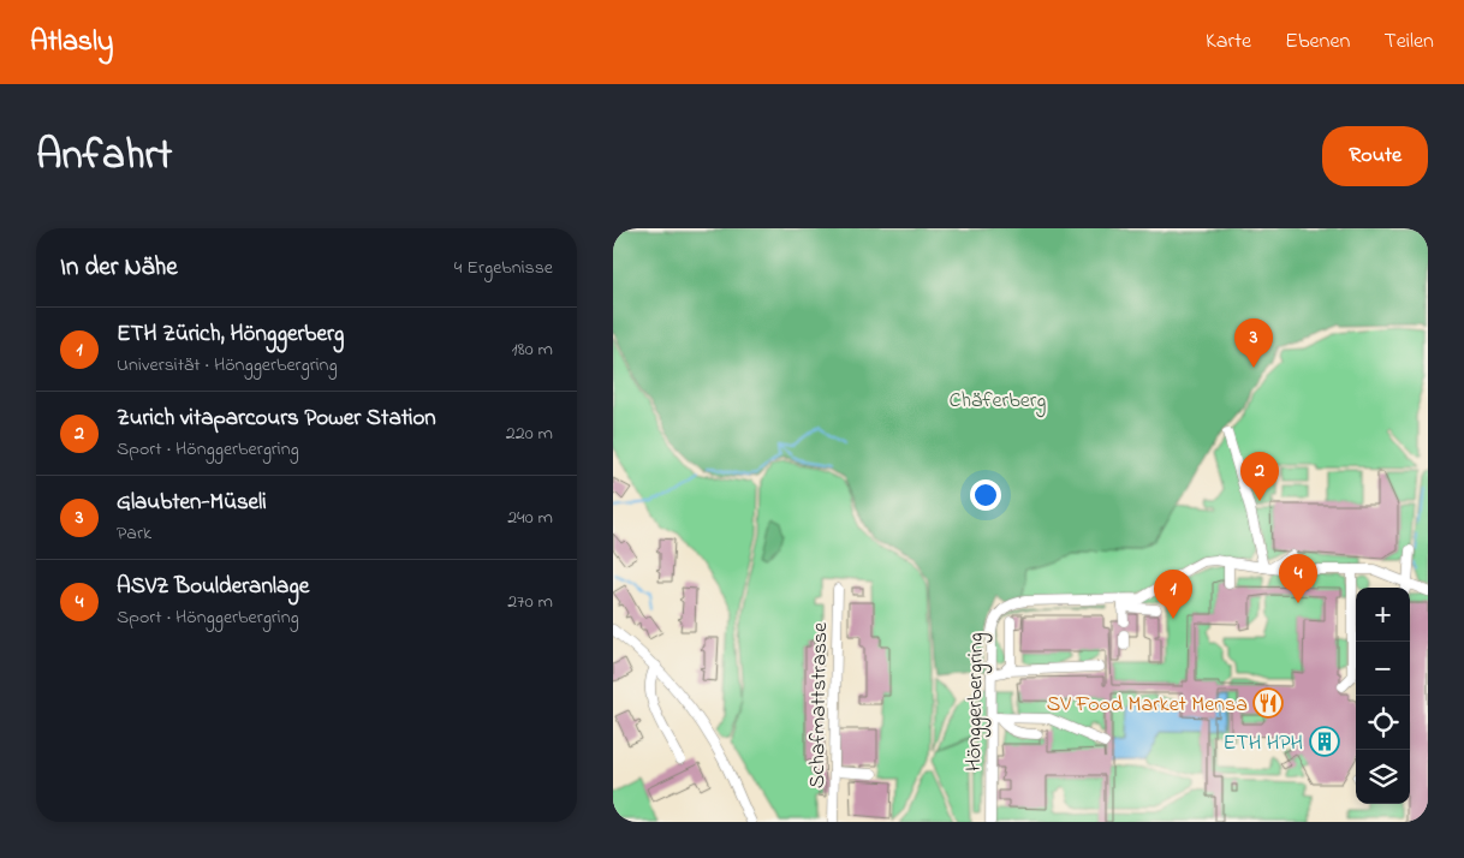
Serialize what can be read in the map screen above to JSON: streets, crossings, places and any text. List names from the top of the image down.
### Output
{
  "streets": {
    "street": ["Hönggerbergring", "Schafmattstrasse"]
  },
  "parks": ["Chäferberg"],
  "places": {
    "restaurant": ["SV Food Market Mensa"],
    "building": ["ETH HPH"]
  },
  "page": {
    "header": "Atlasly",
    "nav": ["Karte", "Ebenen", "Teilen"],
    "title": "Anfahrt",
    "buttons": "Route",
    "heading": ["In der Nähe", "4 Ergebnisse"],
    "list": [
      {
        "mark": "1",
        "name": "ETH Zürich, Hönggerberg",
        "note": "Universität · Hönggerbergring",
        "value": "180 m"
      },
      {
        "mark": "2",
        "name": "Zurich vitaparcours Power Station",
        "note": "Sport · Hönggerbergring",
        "value": "220 m"
      },
      {
        "mark": "3",
        "name": "Glaubten-Müseli",
        "note": "Park",
        "value": "240 m"
      },
      {
        "mark": "4",
        "name": "ASVZ Boulderanlage",
        "note": "Sport · Hönggerbergring",
        "value": "270 m"
      }
    ],
    "pins": [
      "3",
      "2",
      "4",
      "1"
    ],
    "map_buttons": ["+", "−"]
  }
}
